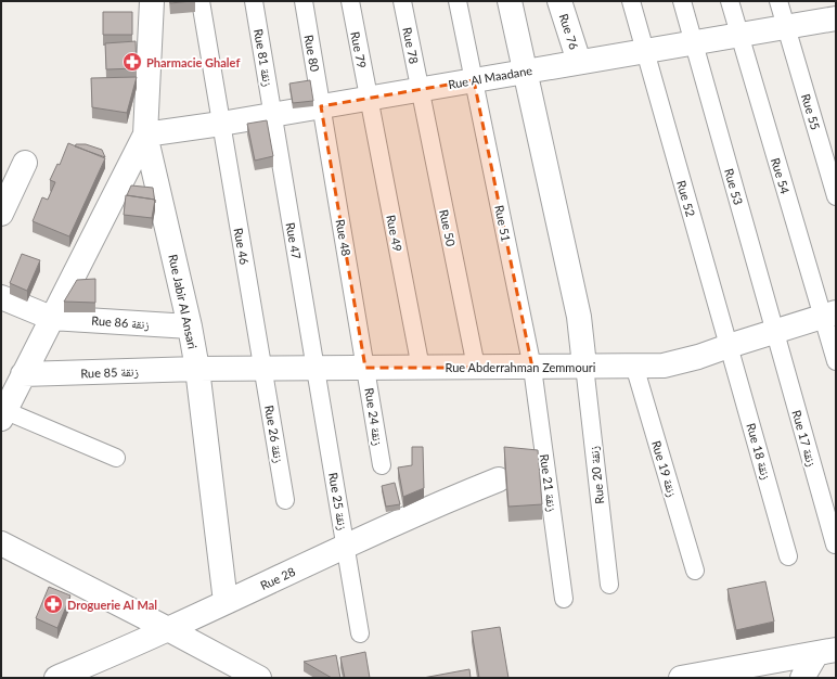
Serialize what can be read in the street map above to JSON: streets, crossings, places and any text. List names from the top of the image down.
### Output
{
  "streets": {
    "street": [
      "Rue 76",
      "Rue 78",
      "Rue 79",
      "Rue 80",
      "Rue 81 زنقة",
      "Rue Al Maadane",
      "Rue 55",
      "Rue 54",
      "Rue 53",
      "Rue 52",
      "Rue 51",
      "Rue 50",
      "Rue 49",
      "Rue 48",
      "Rue 47",
      "Rue 46",
      "Rue Jabir Al Ansari",
      "Rue 86 زنقة",
      "Rue Abderrahman Zemmouri",
      "Rue 85 زنقة",
      "Rue 24 زنقة",
      "Rue 26 زنقة",
      "Rue 17 زنقة",
      "Rue 18 زنقة",
      "Rue 19 زنقة",
      "Rue 20 زنقة",
      "Rue 21 زنقة",
      "Rue 25 زنقة",
      "Rue 28"
    ]
  },
  "crossings": [
    ["Rue 76", "Rue Al Maadane"],
    ["Rue 78", "Rue Al Maadane"],
    ["Rue 78", "Rue 50"],
    ["Rue 79", "Rue Al Maadane"],
    ["Rue 79", "Rue 49"],
    ["Rue 80", "Rue Al Maadane"],
    ["Rue 80", "Rue 48"],
    ["Rue 81 زنقة", "Rue Al Maadane"],
    ["Rue 81 زنقة", "Rue 47"],
    ["Rue Al Maadane", "Rue 55"],
    ["Rue Al Maadane", "Rue 54"],
    ["Rue Al Maadane", "Rue 53"],
    ["Rue Al Maadane", "Rue 52"],
    ["Rue Al Maadane", "Rue 51"],
    ["Rue Al Maadane", "Rue 50"],
    ["Rue Al Maadane", "Rue 49"],
    ["Rue Al Maadane", "Rue 48"],
    ["Rue Al Maadane", "Rue 47"],
    ["Rue Al Maadane", "Rue 46"],
    ["Rue Al Maadane", "Rue Jabir Al Ansari"],
    ["Rue 54", "Rue Abderrahman Zemmouri"],
    ["Rue 53", "Rue Abderrahman Zemmouri"],
    ["Rue 53", "Rue 17 زنقة"],
    ["Rue 52", "Rue Abderrahman Zemmouri"],
    ["Rue 52", "Rue 18 زنقة"],
    ["Rue 51", "Rue Abderrahman Zemmouri"],
    ["Rue 51", "Rue 21 زنقة"],
    ["Rue 50", "Rue Abderrahman Zemmouri"],
    ["Rue 49", "Rue Abderrahman Zemmouri"],
    ["Rue 48", "Rue Abderrahman Zemmouri"],
    ["Rue 48", "Rue 24 زنقة"],
    ["Rue 47", "Rue Abderrahman Zemmouri"],
    ["Rue 47", "Rue 25 زنقة"],
    ["Rue 46", "Rue Abderrahman Zemmouri"],
    ["Rue 46", "Rue 26 زنقة"],
    ["Rue Jabir Al Ansari", "Rue 86 زنقة"],
    ["Rue Jabir Al Ansari", "Rue Abderrahman Zemmouri"],
    ["Rue Jabir Al Ansari", "Rue 85 زنقة"],
    ["Rue Jabir Al Ansari", "Rue 28"],
    ["Rue Abderrahman Zemmouri", "Rue 85 زنقة"],
    ["Rue Abderrahman Zemmouri", "Rue 24 زنقة"],
    ["Rue Abderrahman Zemmouri", "Rue 26 زنقة"],
    ["Rue Abderrahman Zemmouri", "Rue 17 زنقة"],
    ["Rue Abderrahman Zemmouri", "Rue 18 زنقة"],
    ["Rue Abderrahman Zemmouri", "Rue 19 زنقة"],
    ["Rue Abderrahman Zemmouri", "Rue 20 زنقة"],
    ["Rue Abderrahman Zemmouri", "Rue 21 زنقة"],
    ["Rue Abderrahman Zemmouri", "Rue 25 زنقة"],
    ["Rue 25 زنقة", "Rue 28"]
  ],
  "places": {
    "pharmacy": ["Pharmacie Ghalef", "Droguerie Al Mal"]
  }
}
